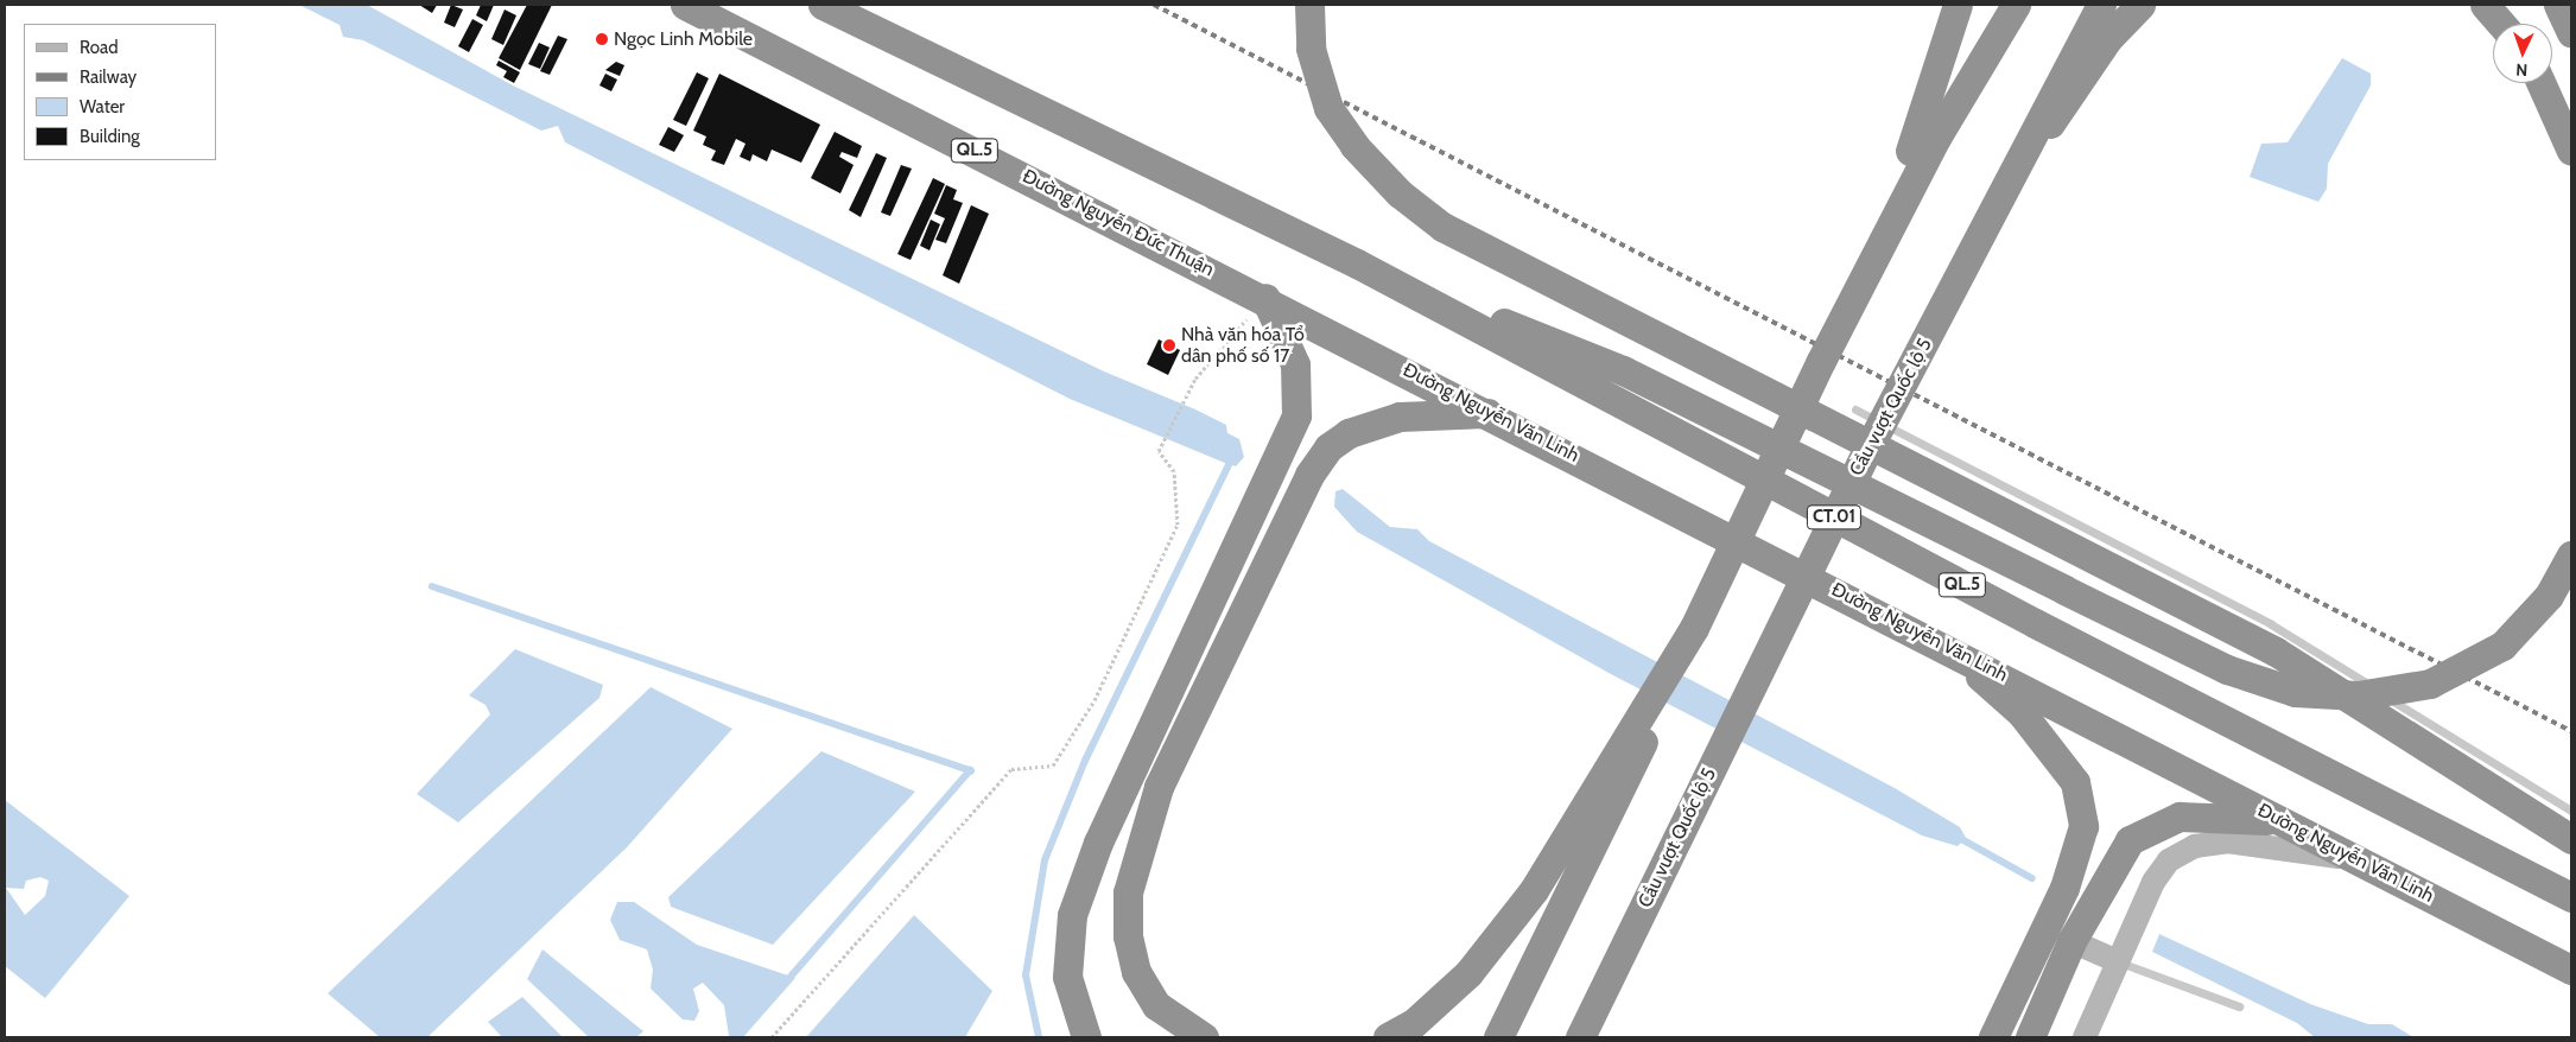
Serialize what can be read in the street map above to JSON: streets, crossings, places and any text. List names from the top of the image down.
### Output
{
  "streets": {
    "highway": [
      "QL.5",
      "Đường Nguyễn Đức Thuận",
      "Cầu vượt Quốc lộ 5",
      "Đường Nguyễn Văn Linh",
      "CT.01"
    ]
  },
  "crossings": [
    ["Đường Nguyễn Đức Thuận", "Đường Nguyễn Văn Linh"]
  ],
  "places": ["Ngọc Linh Mobile", "Nhà văn hóa Tổ dân phố số 17"],
  "legend": [
    "Road",
    "Railway",
    "Water",
    "Building"
  ],
  "north": "bottom"
}
